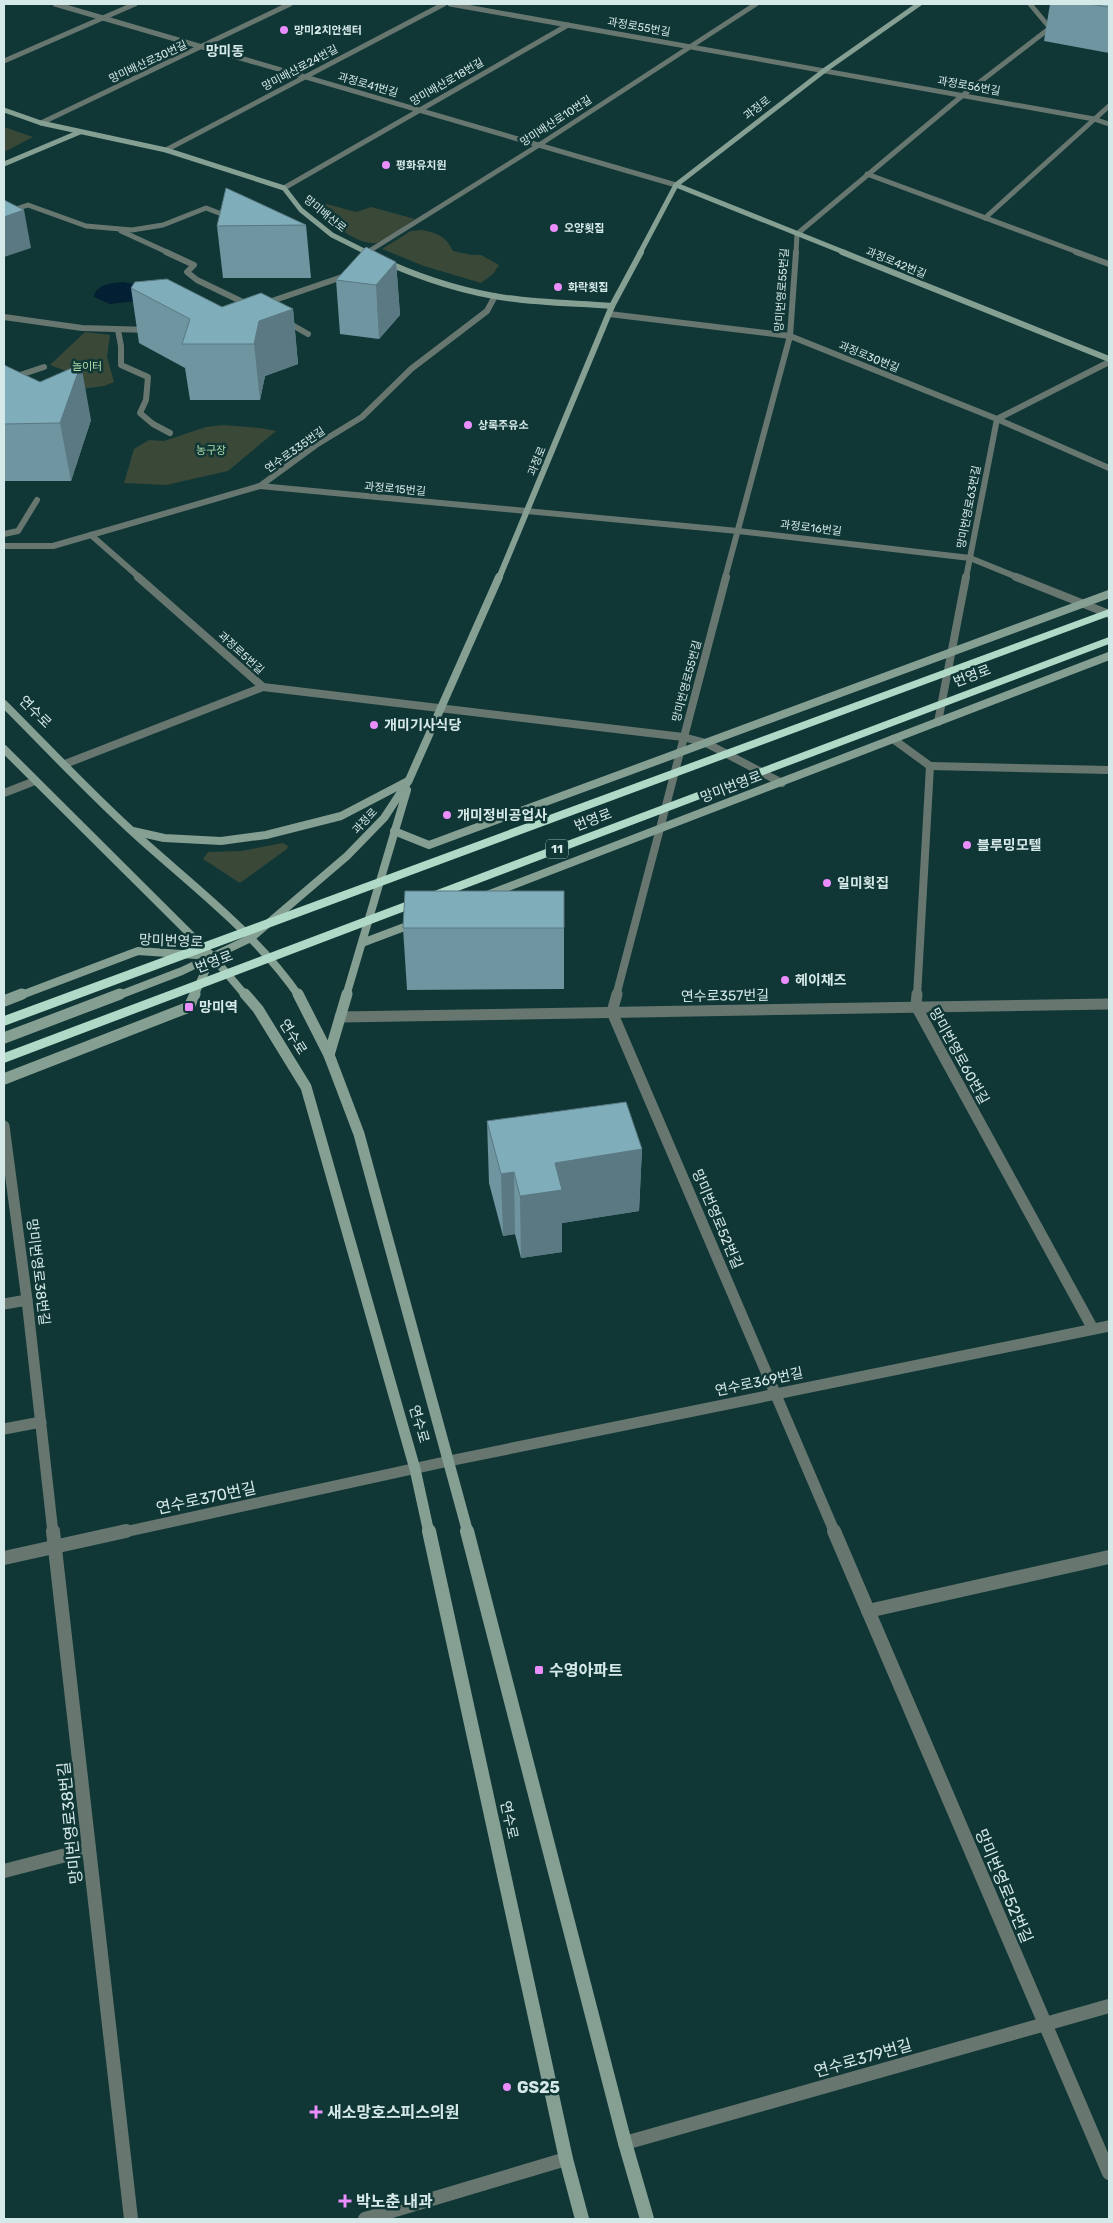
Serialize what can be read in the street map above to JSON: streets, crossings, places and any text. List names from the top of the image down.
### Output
{
  "streets": {
    "highway": ["번영로", "11"],
    "main road": [
      "과정로",
      "망미배산로",
      "과정로42번길",
      "연수로",
      "망미번영로"
    ],
    "street": [
      "과정로55번길",
      "망미배산로30번길",
      "망미배산로24번길",
      "망미배산로18번길",
      "과정로41번길",
      "과정로56번길",
      "망미배산로10번길",
      "망미번영로55번길",
      "과정로30번길",
      "연수로335번길",
      "과정로15번길",
      "망미번영로63번길",
      "과정로16번길",
      "과정로5번길",
      "연수로357번길",
      "망미번영로60번길",
      "망미번영로52번길",
      "망미번영로38번길",
      "연수로369번길",
      "연수로370번길",
      "연수로379번길"
    ]
  },
  "crossings": [
    ["과정로55번길", "망미배산로18번길"],
    ["과정로55번길", "과정로56번길"],
    ["과정로55번길", "과정로"],
    ["과정로55번길", "망미배산로10번길"],
    ["망미배산로30번길", "과정로41번길"],
    ["망미배산로24번길", "과정로41번길"],
    ["망미배산로18번길", "과정로41번길"],
    ["망미배산로18번길", "망미배산로"],
    ["과정로41번길", "과정로"],
    ["과정로41번길", "망미배산로10번길"],
    ["과정로41번길", "과정로42번길"],
    ["과정로56번길", "과정로"],
    ["과정로56번길", "망미번영로55번길"],
    ["과정로", "망미배산로"],
    ["과정로", "과정로42번길"],
    ["과정로", "과정로30번길"],
    ["과정로", "과정로15번길"],
    ["과정로", "과정로16번길"],
    ["과정로", "과정로5번길"],
    ["과정로", "연수로"],
    ["과정로", "망미번영로"],
    ["망미배산로10번길", "망미배산로"],
    ["망미배산로", "연수로335번길"],
    ["과정로42번길", "망미번영로55번길"],
    ["망미번영로55번길", "과정로30번길"],
    ["망미번영로55번길", "과정로16번길"],
    ["망미번영로55번길", "과정로5번길"],
    ["망미번영로55번길", "망미번영로"],
    ["과정로30번길", "망미번영로63번길"],
    ["연수로335번길", "과정로15번길"],
    ["연수로335번길", "과정로5번길"],
    ["과정로15번길", "과정로16번길"],
    ["망미번영로63번길", "과정로16번길"],
    ["망미번영로63번길", "망미번영로"],
    ["과정로16번길", "번영로"],
    ["과정로5번길", "망미번영로"],
    ["연수로", "망미번영로"],
    ["연수로", "연수로369번길"],
    ["연수로", "연수로370번길"],
    ["연수로", "연수로379번길"],
    ["연수로357번길", "망미번영로60번길"],
    ["연수로357번길", "망미번영로52번길"],
    ["망미번영로60번길", "연수로369번길"],
    ["망미번영로52번길", "연수로369번길"],
    ["망미번영로52번길", "연수로379번길"],
    ["망미번영로38번길", "연수로370번길"],
    ["연수로369번길", "연수로370번길"]
  ],
  "districts": ["망미동"],
  "parks": ["놀이터", "농구장"],
  "places": {
    "other": [
      "망미2치안센터",
      "평화유치원",
      "오양횟집",
      "화락횟집",
      "상록주유소",
      "개미기사식당",
      "개미정비공업사",
      "블루밍모텔",
      "일미횟집",
      "헤이채즈",
      "GS25"
    ],
    "transit": ["망미역", "수영아파트"],
    "health": ["새소망호스피스의원", "박노춘 내과"]
  }
}
